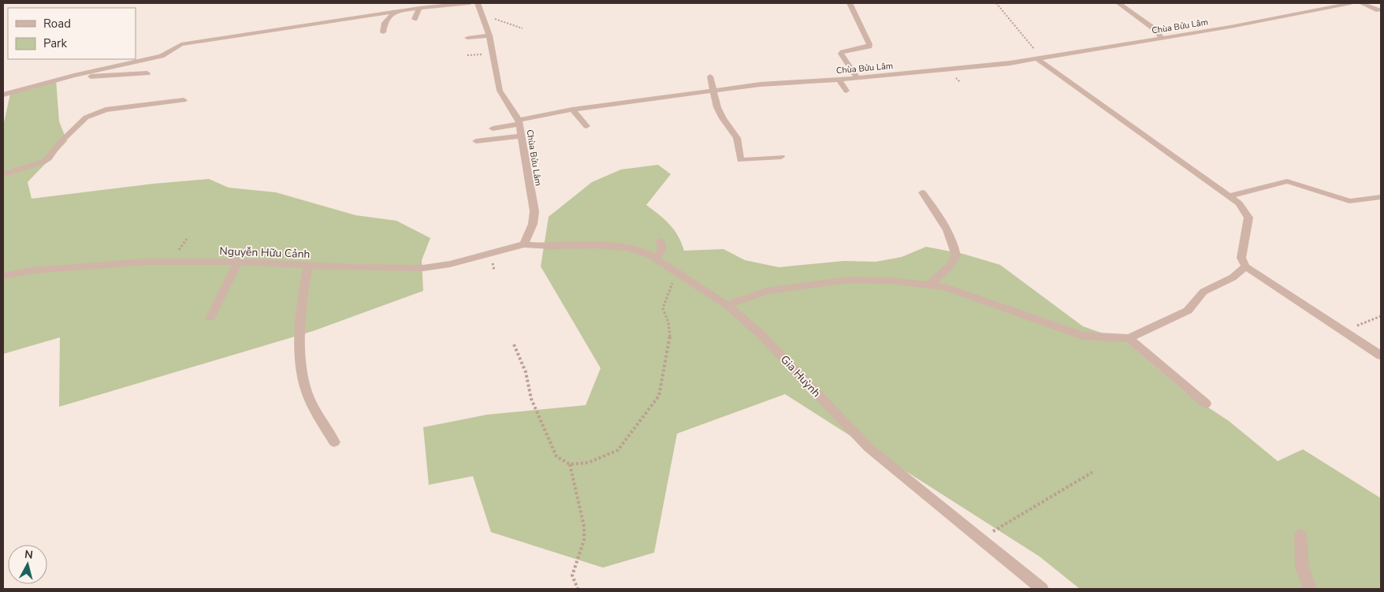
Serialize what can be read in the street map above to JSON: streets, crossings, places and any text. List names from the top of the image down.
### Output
{
  "streets": {
    "street": ["Chùa Bửu Lâm", "Nguyễn Hữu Cảnh", "Gia Huỳnh"]
  },
  "crossings": [
    ["Chùa Bửu Lâm", "Nguyễn Hữu Cảnh"],
    ["Chùa Bửu Lâm", "Gia Huỳnh"],
    ["Nguyễn Hữu Cảnh", "Gia Huỳnh"]
  ],
  "legend": ["Road", "Park"],
  "north": "top"
}
